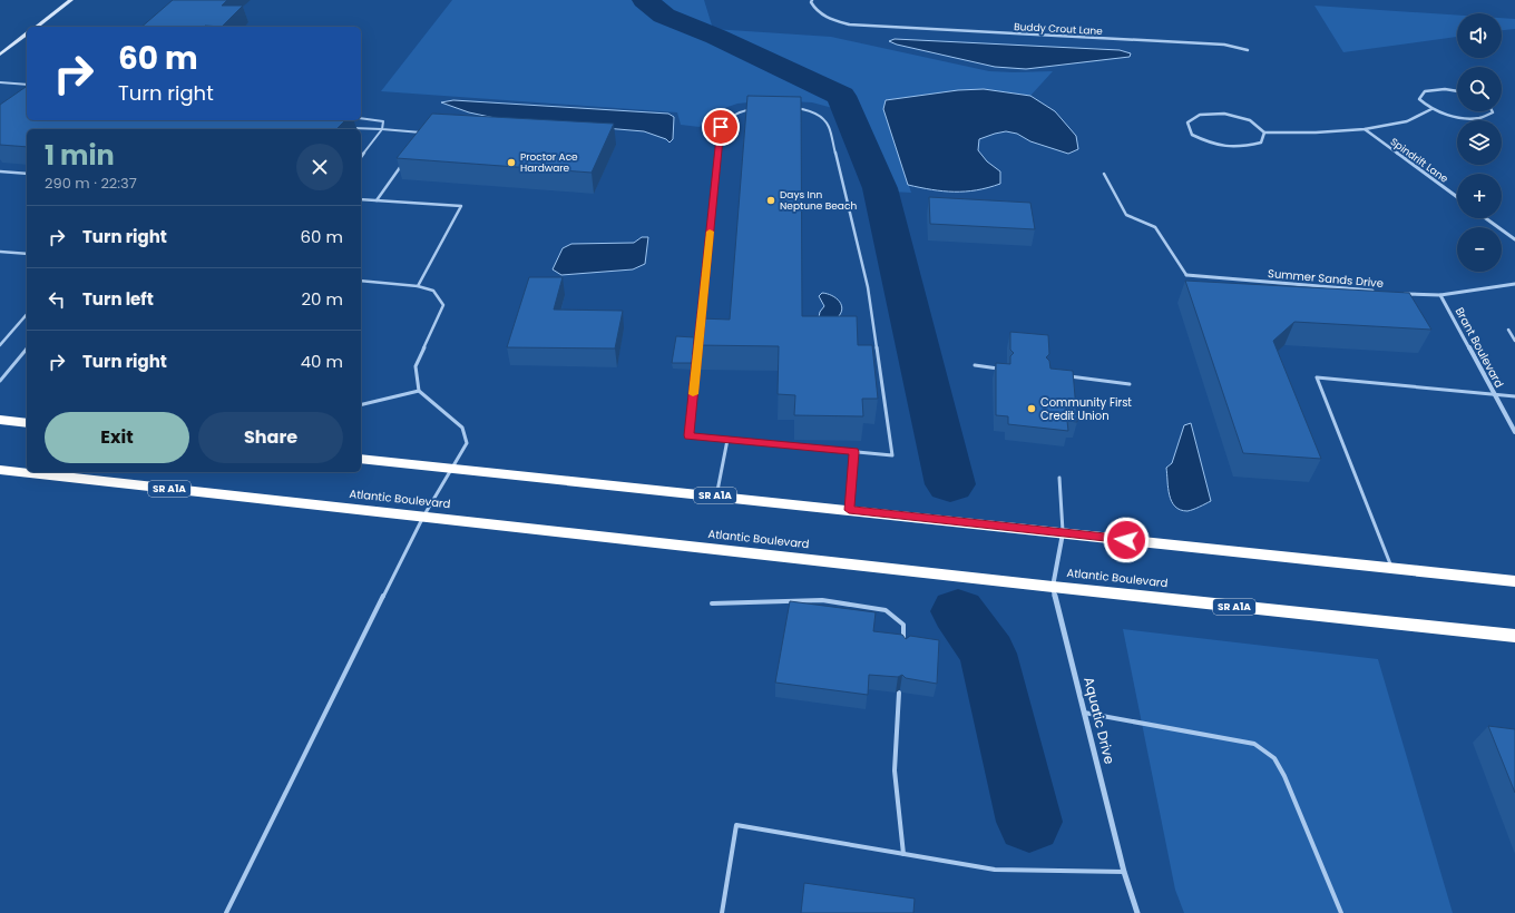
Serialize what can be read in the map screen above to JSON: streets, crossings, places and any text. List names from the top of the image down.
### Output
{
  "streets": {
    "highway": ["SR A1A", "Atlantic Boulevard"],
    "street": [
      "Buddy Crout Lane",
      "Spindrift Lane",
      "Summer Sands Drive",
      "Brant Boulevard",
      "Aquatic Drive"
    ]
  },
  "crossings": [
    ["SR A1A", "Aquatic Drive"],
    ["Atlantic Boulevard", "Aquatic Drive"]
  ],
  "places": ["Proctor Ace Hardware", "Days Inn Neptune Beach", "Community First Credit Union"],
  "page": {
    "map_buttons": ["+", "−"],
    "turn": ["60 m", "Turn right"],
    "heading": ["1 min", "290 m · 22:37"],
    "list": [
      {
        "name": "Turn right",
        "value": "60 m"
      },
      {
        "name": "Turn left",
        "value": "20 m"
      },
      {
        "name": "Turn right",
        "value": "40 m"
      }
    ],
    "buttons": ["Exit", "Share"]
  }
}
